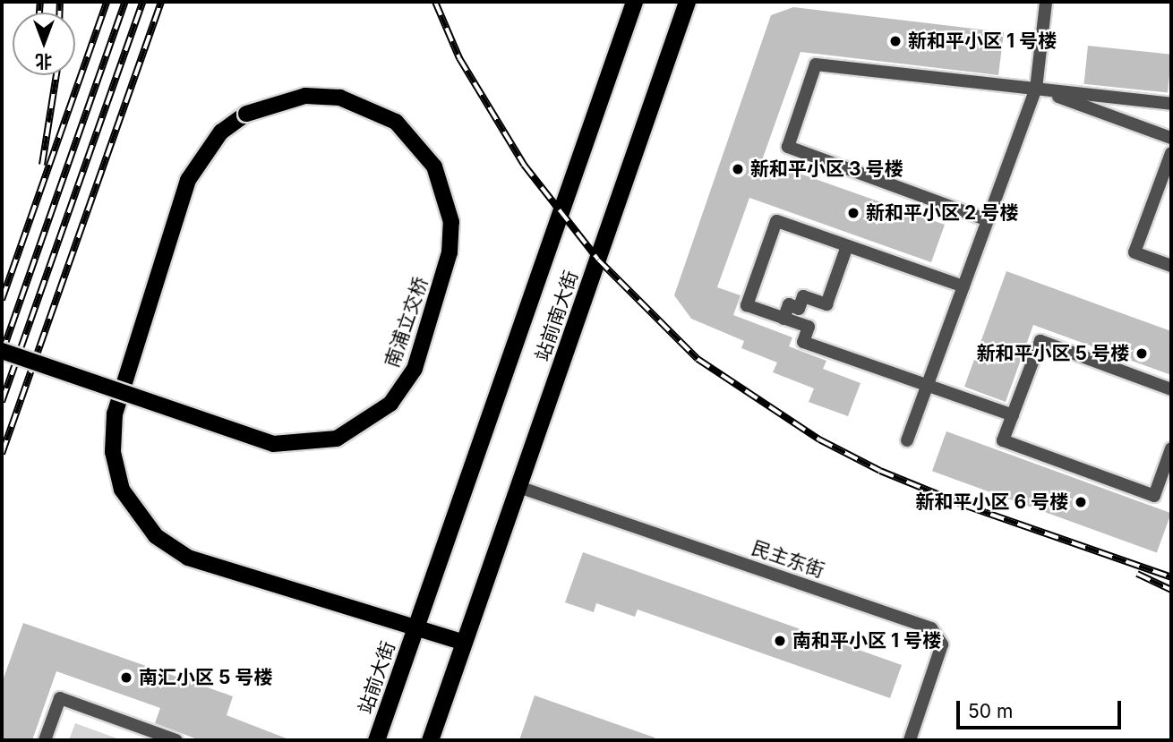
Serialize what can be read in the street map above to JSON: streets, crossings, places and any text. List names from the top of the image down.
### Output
{
  "streets": {
    "highway": ["站前南大街", "站前大街"],
    "main road": ["南浦立交桥"],
    "street": ["民主东街"]
  },
  "crossings": [
    ["站前南大街", "南浦立交桥"],
    ["站前南大街", "民主东街"],
    ["站前南大街", "站前大街"],
    ["南浦立交桥", "站前大街"]
  ],
  "places": [
    "新和平小区 1 号楼",
    "新和平小区 3 号楼",
    "新和平小区 2 号楼",
    "新和平小区 5 号楼",
    "新和平小区 6 号楼",
    "南和平小区 1 号楼",
    "南汇小区 5 号楼"
  ],
  "scale_bar": "50 m",
  "north": "bottom"
}
